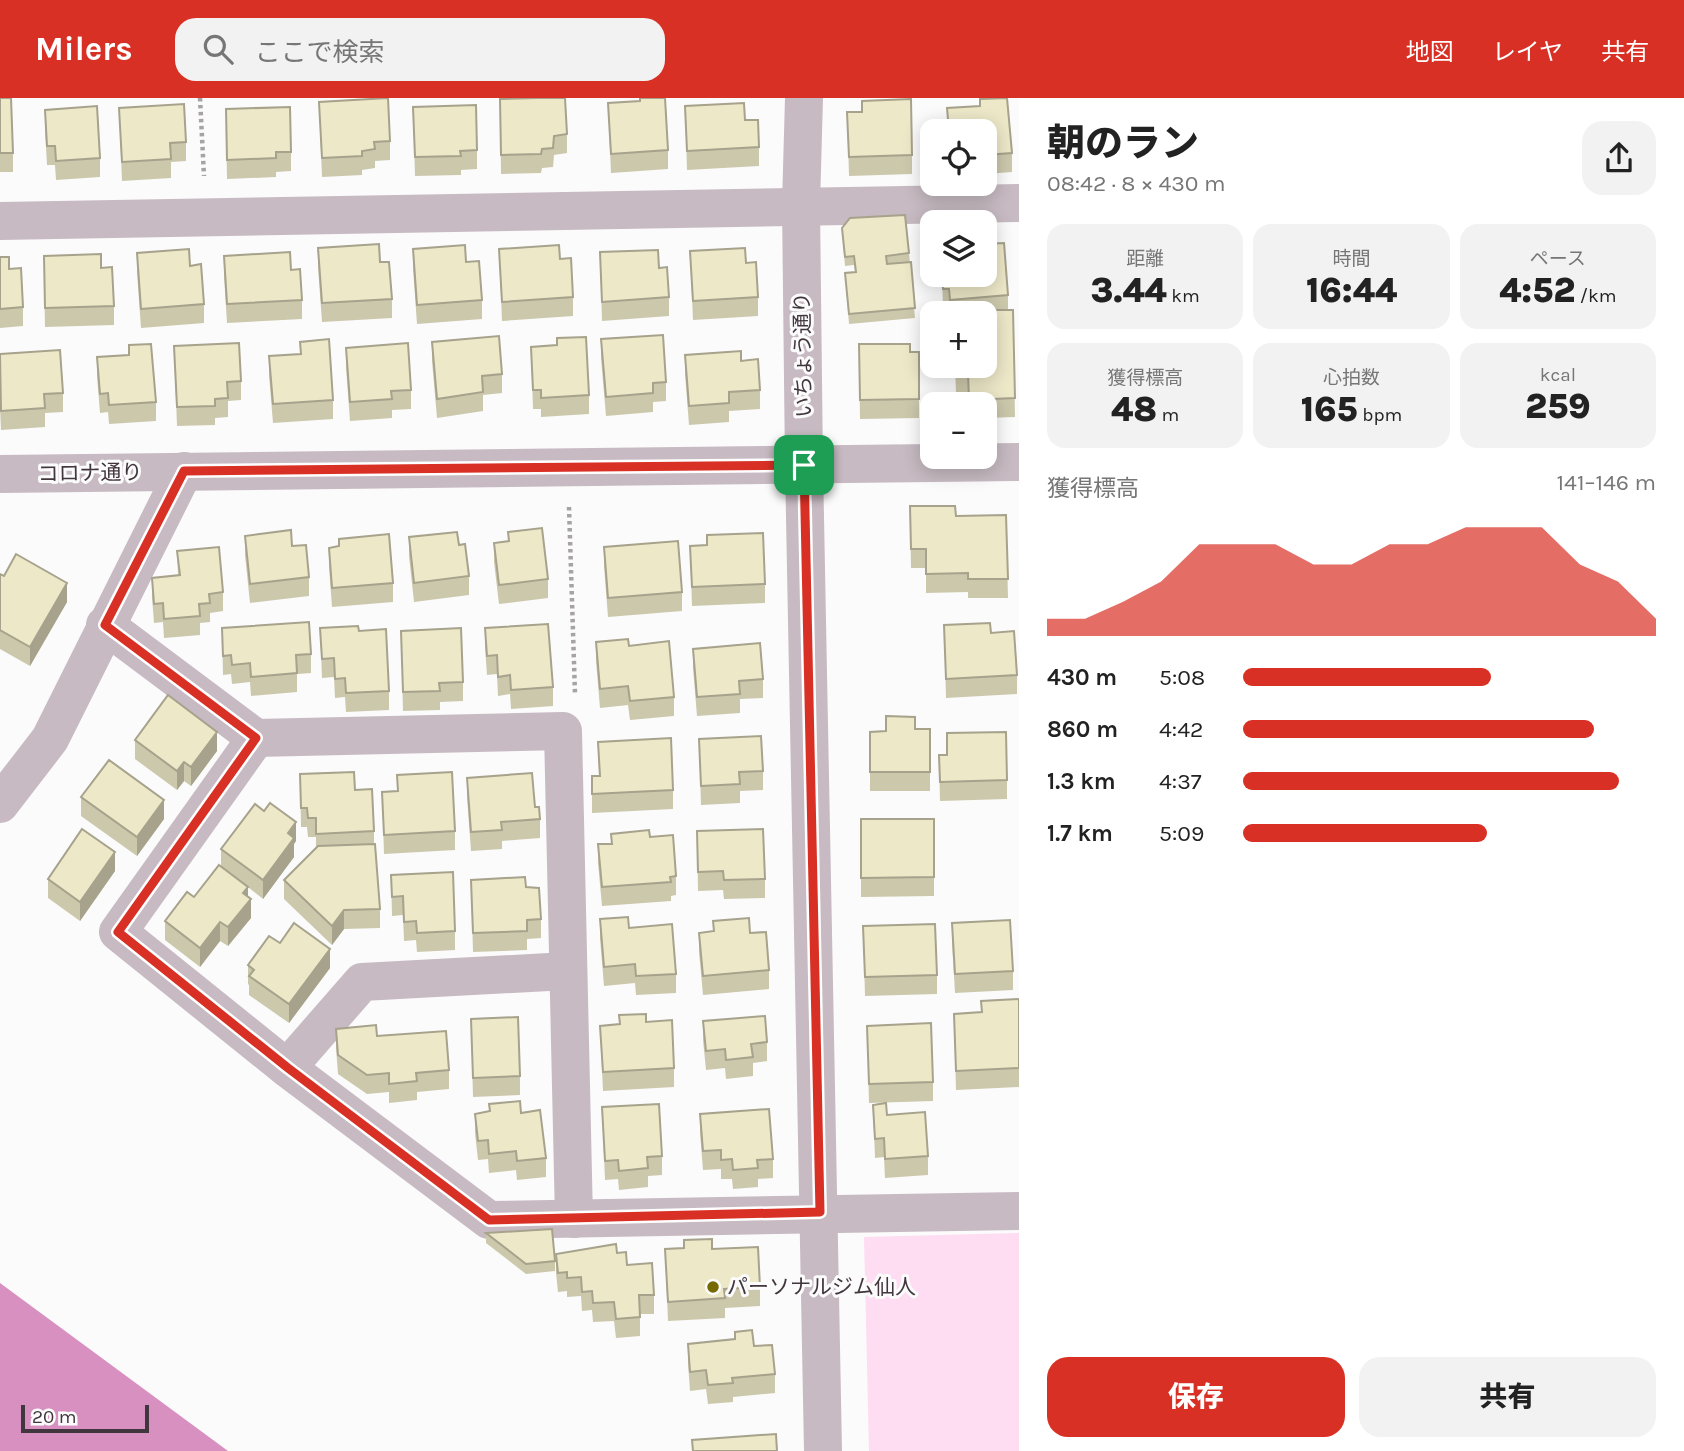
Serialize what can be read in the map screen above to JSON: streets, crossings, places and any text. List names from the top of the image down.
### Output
{
  "streets": {
    "street": ["いちょう通り", "コロナ通り"]
  },
  "crossings": [
    ["いちょう通り", "コロナ通り"]
  ],
  "places": ["パーソナルジム仙人"],
  "scale_bar": "20 m",
  "page": {
    "header": "Milers",
    "search": "ここで検索",
    "nav": ["地図", "レイヤ", "共有"],
    "heading": ["朝のラン", "08:42 · 8 × 430 m"],
    "map_buttons": ["+", "−"],
    "stats": [
      ["距離", "3.44 km"],
      ["時間", "16:44"],
      ["ペース", "4:52 /km"],
      ["獲得標高", "48 m"],
      ["心拍数", "165 bpm"],
      ["kcal", "259"]
    ],
    "chart": ["獲得標高", "141–146 m"],
    "list": [
      {
        "name": "430 m",
        "note": "5:08"
      },
      {
        "name": "860 m",
        "note": "4:42"
      },
      {
        "name": "1.3 km",
        "note": "4:37"
      },
      {
        "name": "1.7 km",
        "note": "5:09"
      }
    ],
    "buttons": ["保存", "共有"],
    "scale": "20 m"
  }
}
